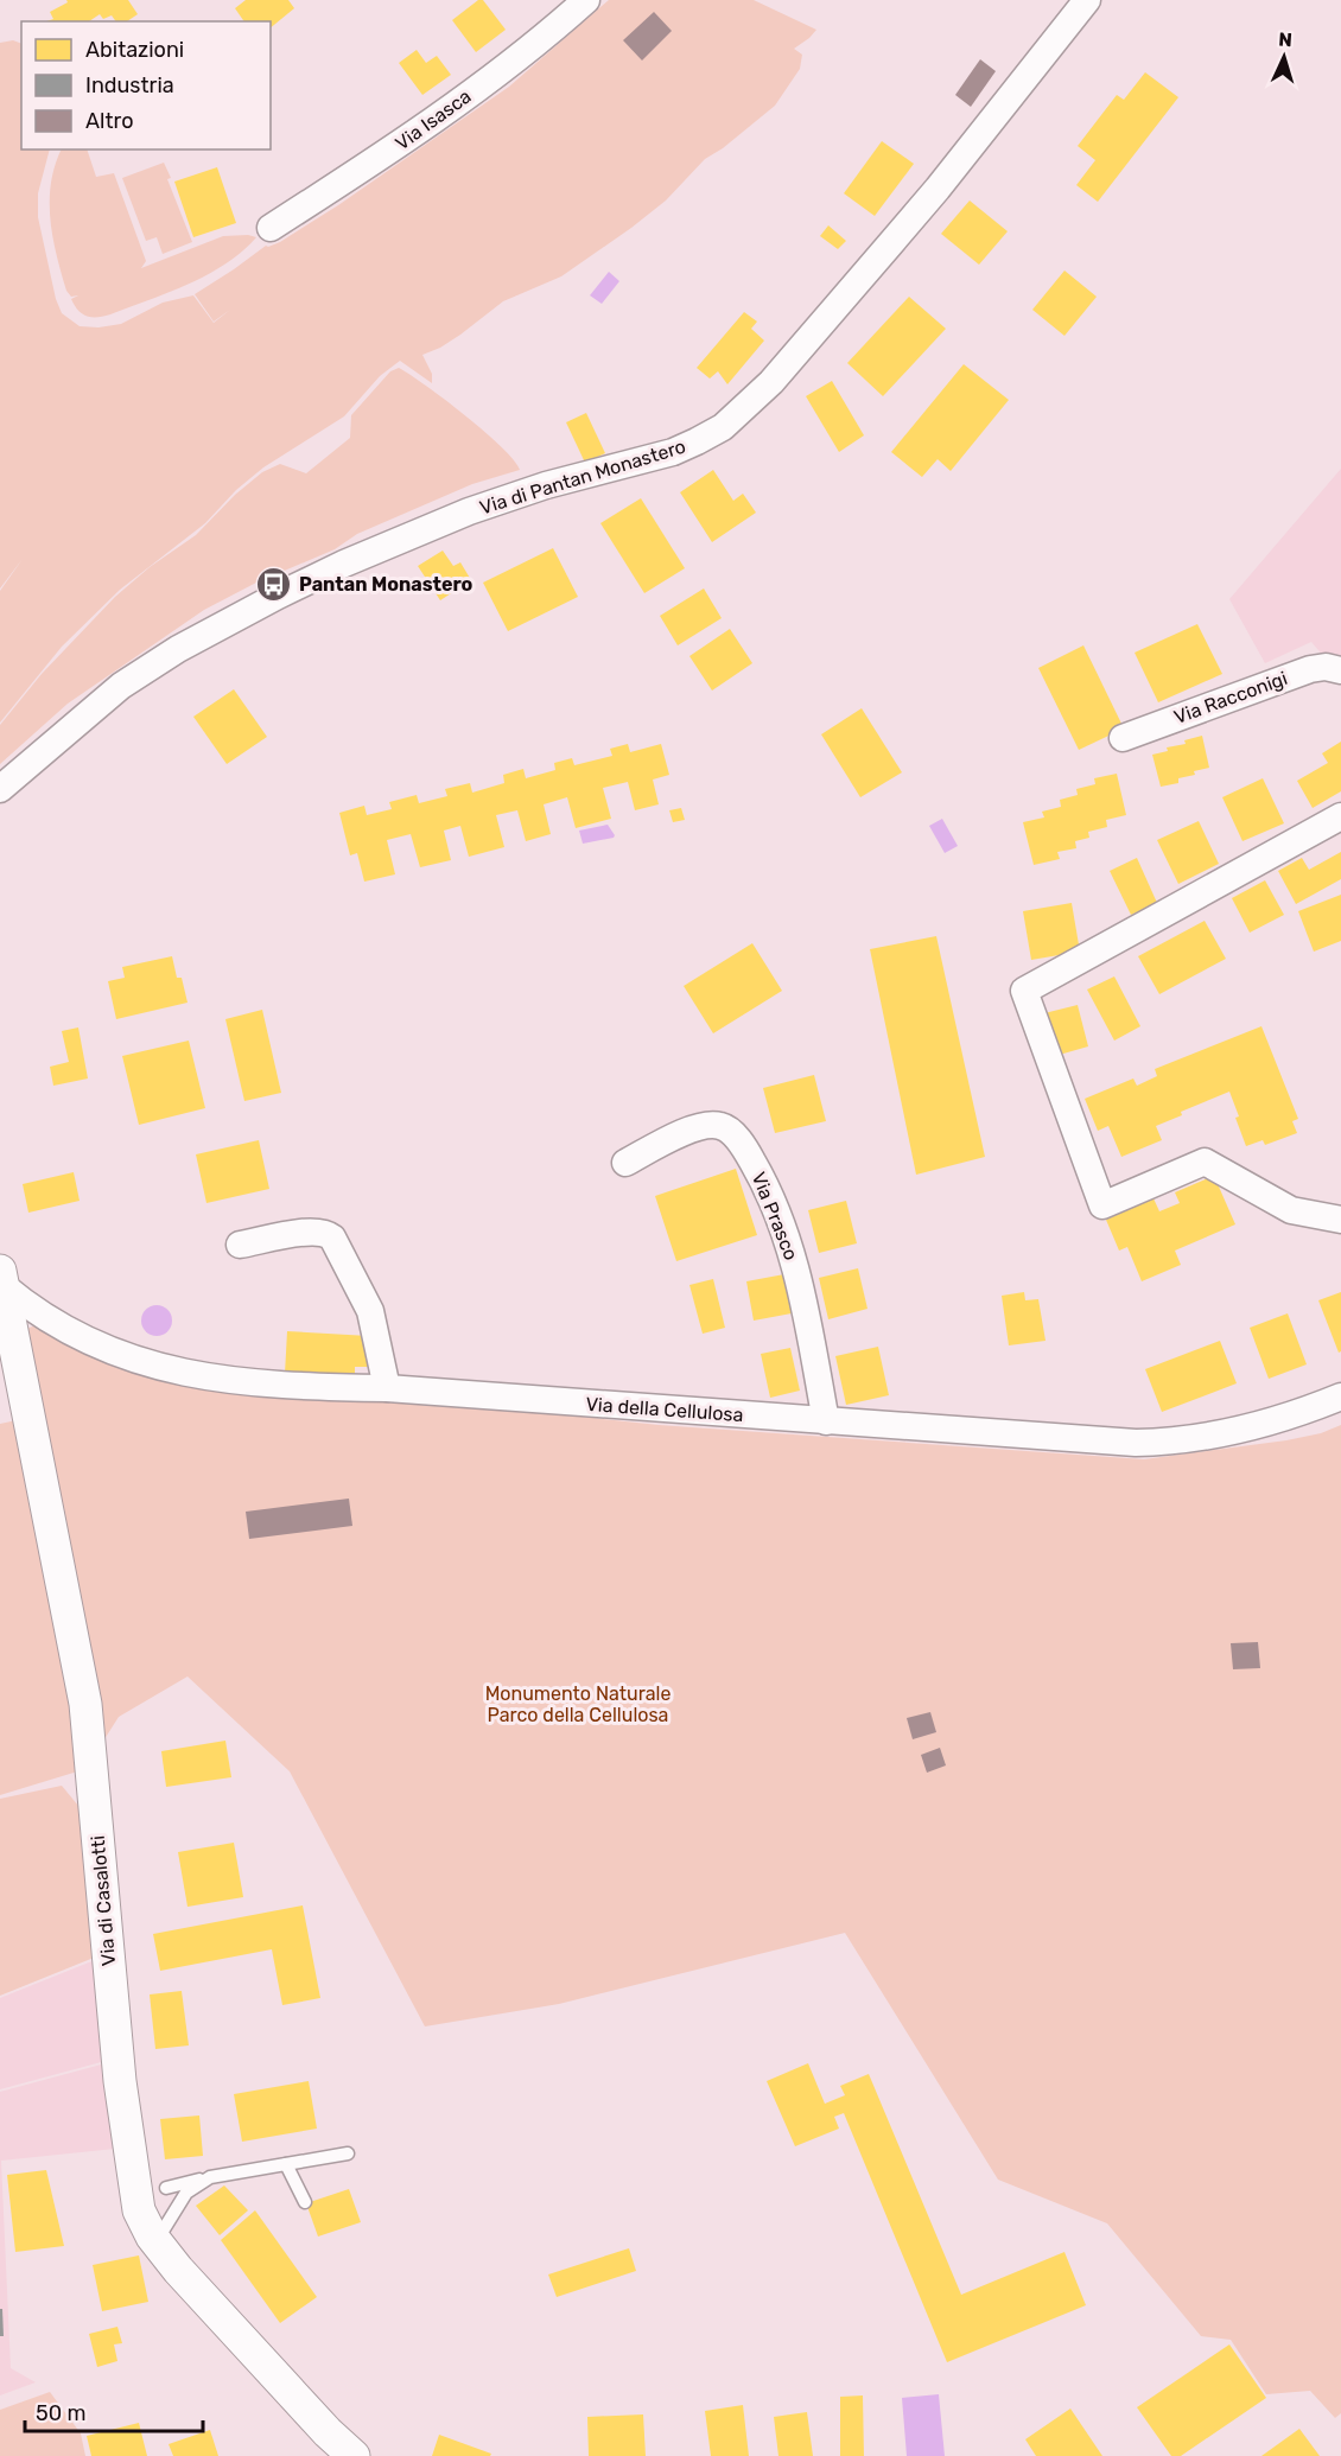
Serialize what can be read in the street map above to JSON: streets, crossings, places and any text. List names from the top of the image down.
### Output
{
  "streets": {
    "street": [
      "Via Isasca",
      "Via di Pantan Monastero",
      "Via Racconigi",
      "Via Prasco",
      "Via della Cellulosa",
      "Via di Casalotti"
    ]
  },
  "crossings": [
    ["Via Prasco", "Via della Cellulosa"],
    ["Via della Cellulosa", "Via di Casalotti"]
  ],
  "parks": ["Monumento Naturale Parco della Cellulosa"],
  "places": {
    "bus stop": ["Pantan Monastero"]
  },
  "legend": ["Abitazioni", "Industria", "Altro"],
  "scale_bar": "50 m",
  "north": "top"
}
